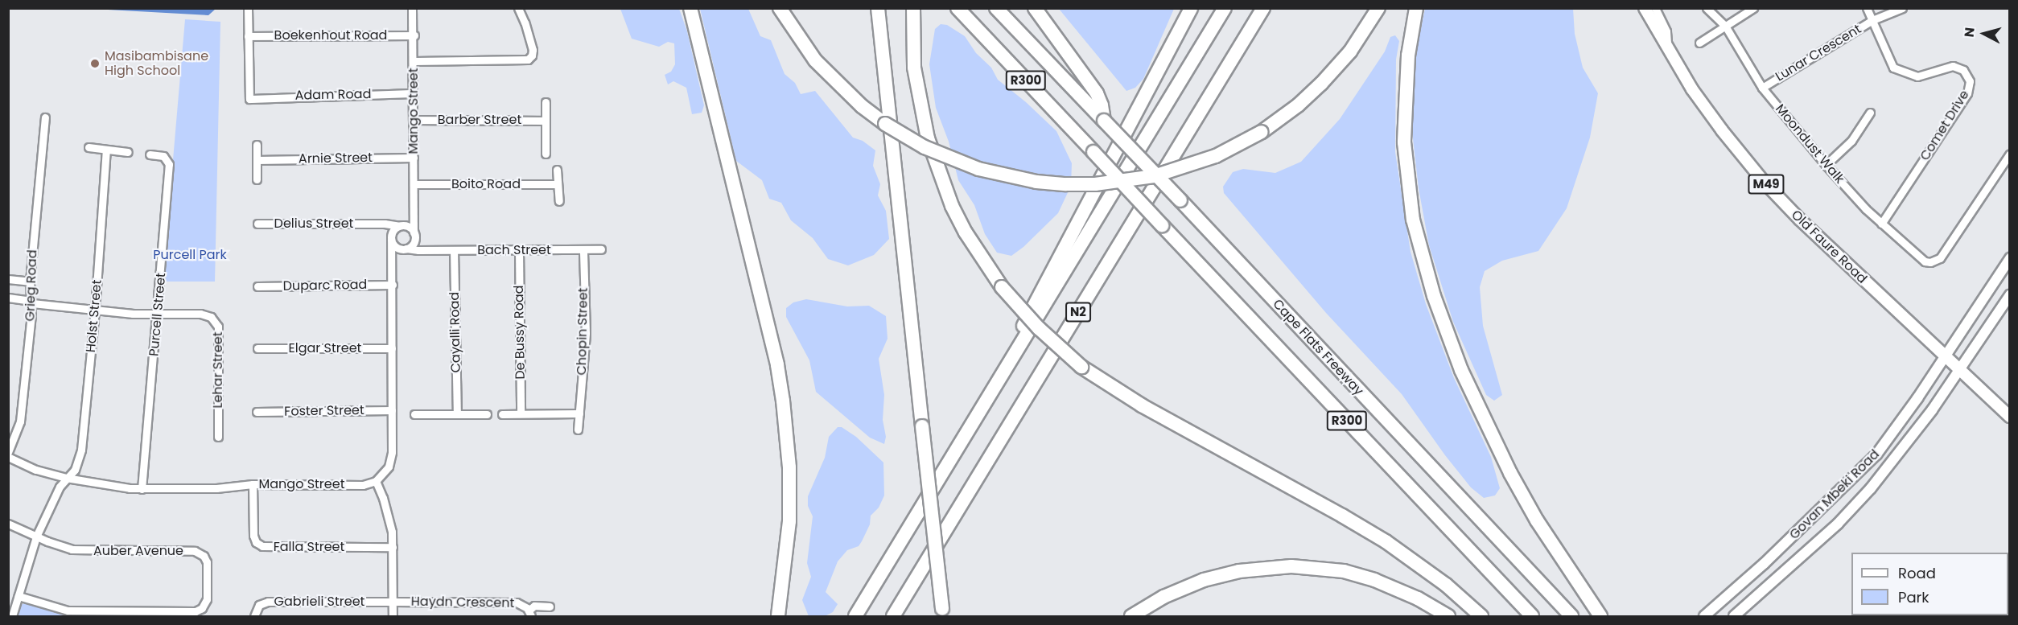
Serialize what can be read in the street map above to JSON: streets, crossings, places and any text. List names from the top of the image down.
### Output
{
  "streets": {
    "highway": ["R300", "N2", "Cape Flats Freeway"],
    "main road": ["M49", "Old Faure Road", "Govan Mbeki Road"],
    "street": [
      "Boekenhout Road",
      "Lunar Crescent",
      "Adam Road",
      "Mango Street",
      "Barber Street",
      "Comet Drive",
      "Moondust Walk",
      "Arnie Street",
      "Boito Road",
      "Delius Street",
      "Bach Street",
      "Grieg Road",
      "Duparc Road",
      "Purcell Street",
      "Holst Street",
      "Chopin Street",
      "Cayalli Road",
      "De Bussy Road",
      "Elgar Street",
      "Lehar Street",
      "Foster Street",
      "Falla Street",
      "Auber Avenue",
      "Gabrieli Street",
      "Haydn Crescent"
    ]
  },
  "crossings": [
    ["Boekenhout Road", "Adam Road"],
    ["Boekenhout Road", "Mango Street"],
    ["Lunar Crescent", "Comet Drive"],
    ["Lunar Crescent", "Moondust Walk"],
    ["R300", "Cape Flats Freeway"],
    ["Adam Road", "Mango Street"],
    ["Mango Street", "Barber Street"],
    ["Mango Street", "Arnie Street"],
    ["Mango Street", "Boito Road"],
    ["Mango Street", "Delius Street"],
    ["Mango Street", "Bach Street"],
    ["Mango Street", "Purcell Street"],
    ["Mango Street", "Holst Street"],
    ["Mango Street", "Falla Street"],
    ["Comet Drive", "Moondust Walk"],
    ["M49", "Old Faure Road"],
    ["M49", "Govan Mbeki Road"],
    ["Delius Street", "Bach Street"],
    ["Old Faure Road", "Govan Mbeki Road"],
    ["Bach Street", "Chopin Street"],
    ["Bach Street", "Cayalli Road"],
    ["Bach Street", "De Bussy Road"],
    ["Purcell Street", "Lehar Street"],
    ["Holst Street", "Auber Avenue"],
    ["Gabrieli Street", "Haydn Crescent"]
  ],
  "parks": ["Purcell Park"],
  "places": ["Masibambisane High School"],
  "legend": ["Road", "Park"],
  "north": "left"
}
